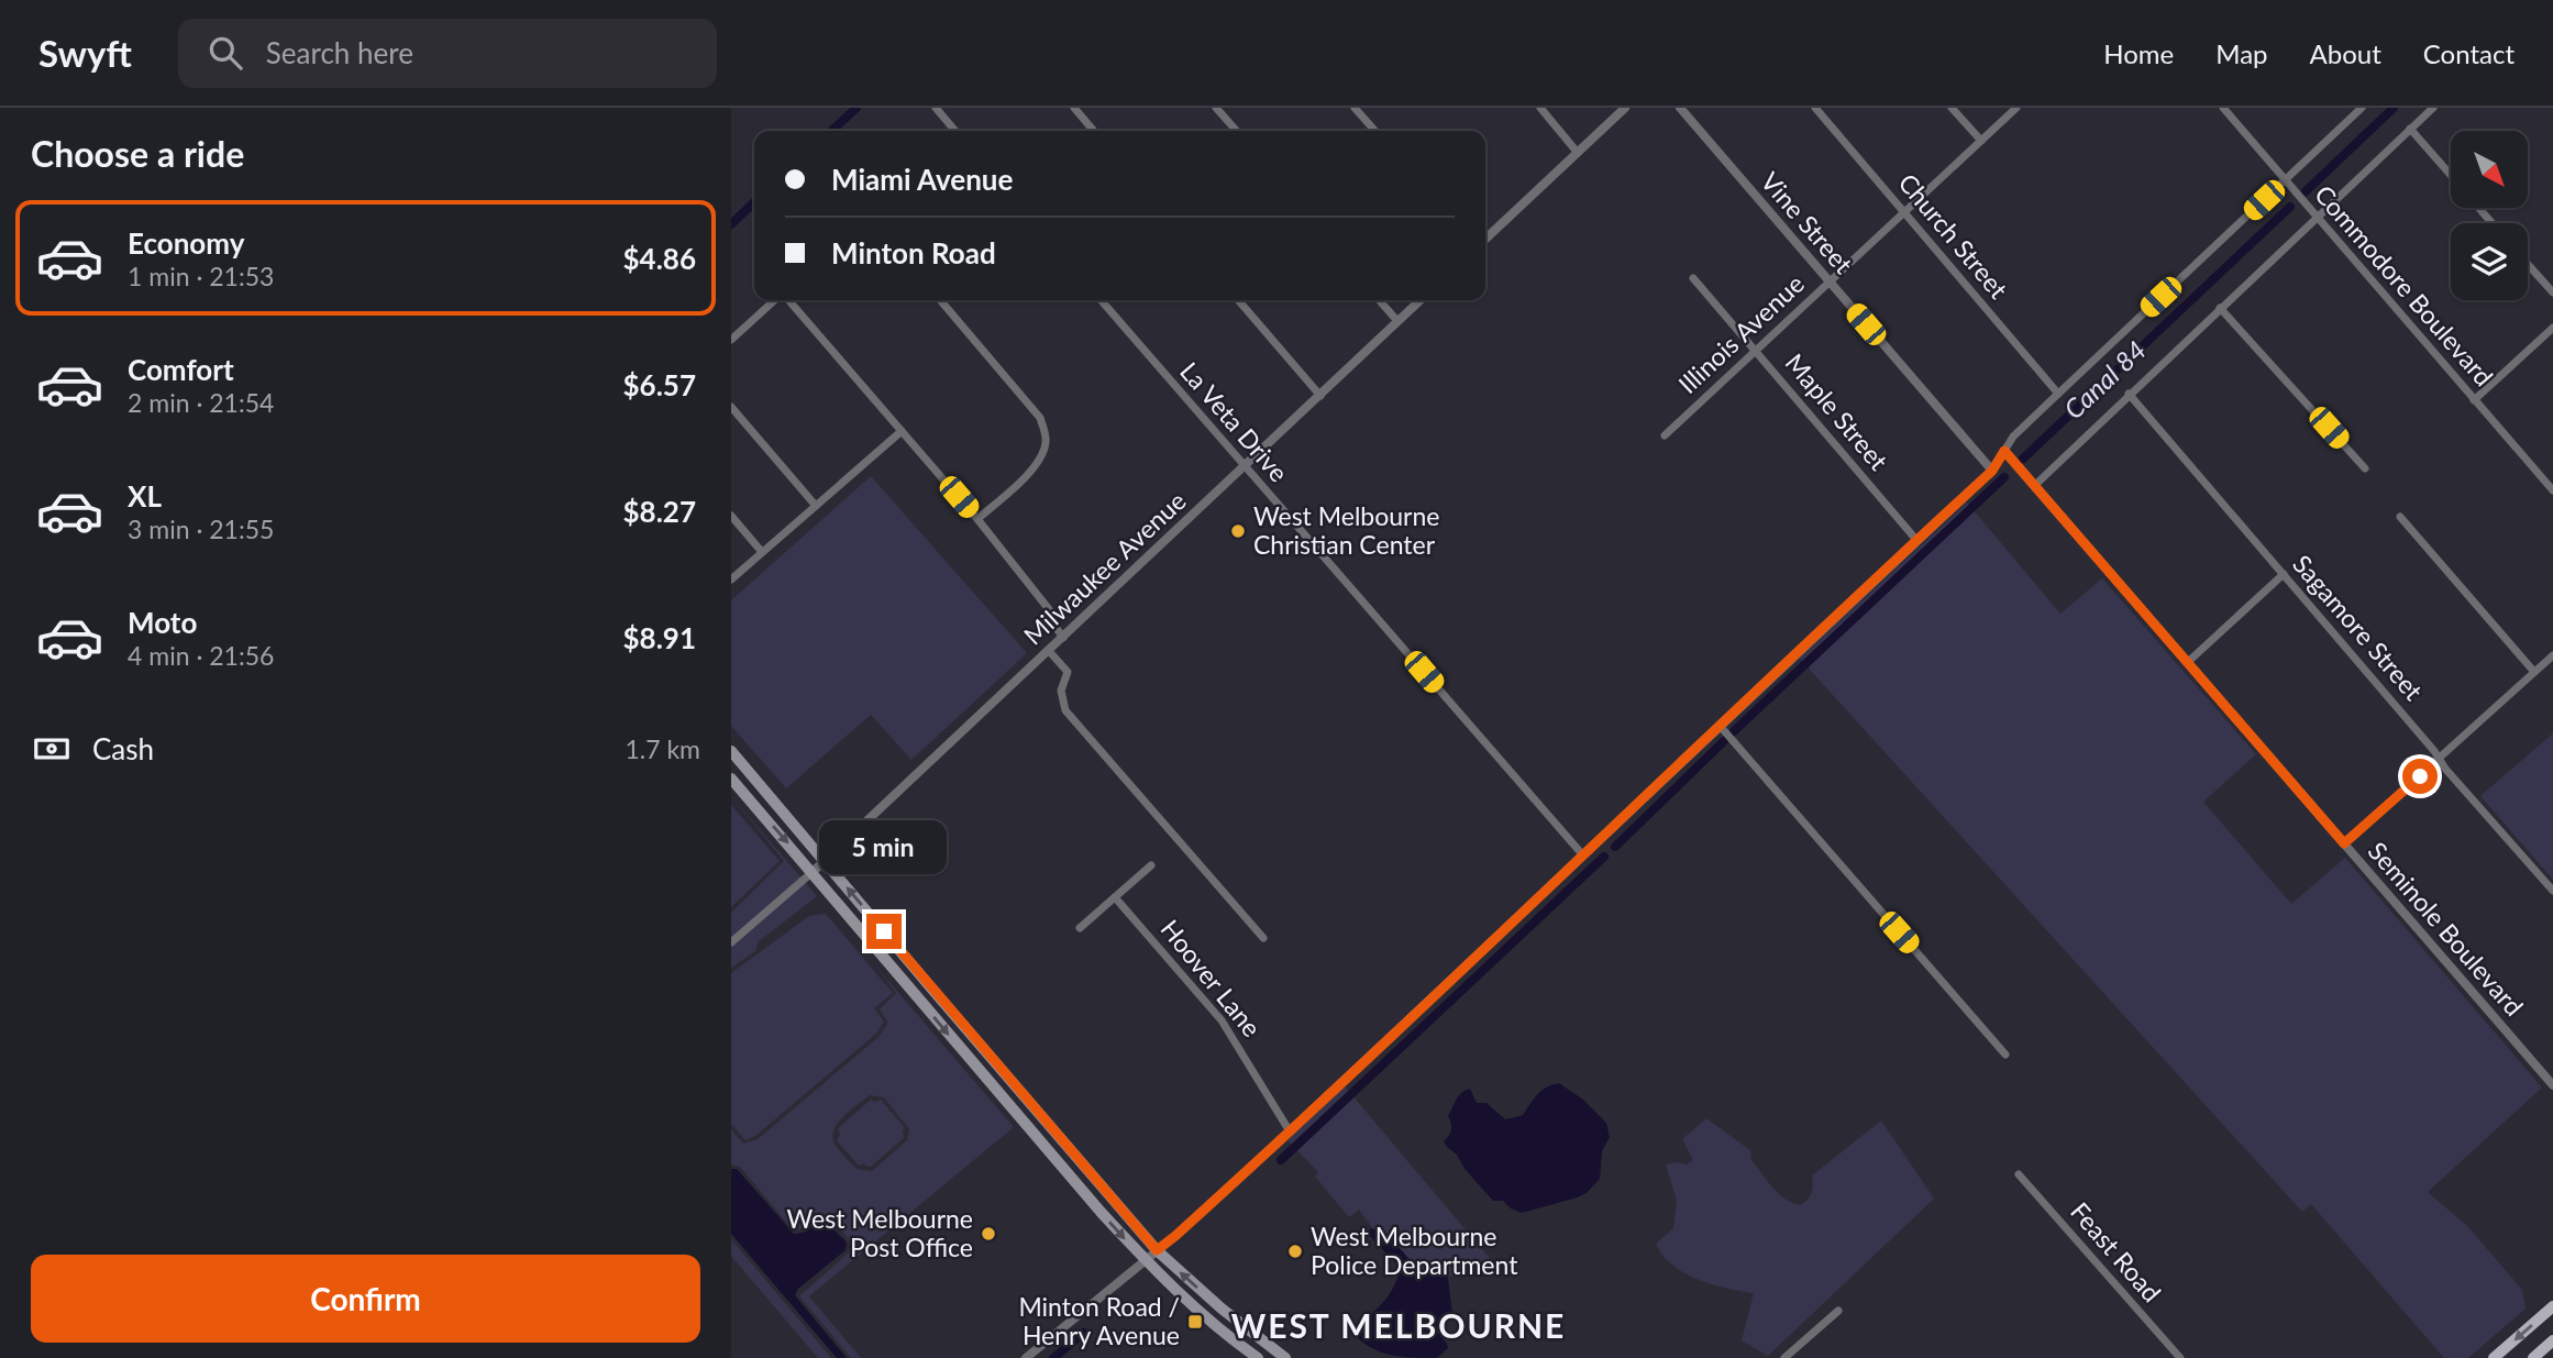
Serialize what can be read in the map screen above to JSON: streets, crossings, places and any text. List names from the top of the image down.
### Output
{
  "streets": {
    "street": [
      "Vine Street",
      "Church Street",
      "Commodore Boulevard",
      "Illinois Avenue",
      "Maple Street",
      "La Veta Drive",
      "Milwaukee Avenue",
      "Sagamore Street",
      "Seminole Boulevard",
      "Hoover Lane",
      "Feast Road"
    ]
  },
  "crossings": [
    ["Vine Street", "Illinois Avenue"],
    ["Church Street", "Illinois Avenue"],
    ["Illinois Avenue", "Maple Street"],
    ["La Veta Drive", "Milwaukee Avenue"]
  ],
  "districts": ["WEST MELBOURNE"],
  "water": ["Canal 84"],
  "places": {
    "other": ["West Melbourne Christian Center", "West Melbourne Post Office", "West Melbourne Police Department"],
    "transit": ["Minton Road / Henry Avenue"]
  },
  "north": "bottom right",
  "page": {
    "header": "Swyft",
    "search": "Search here",
    "nav": [
      "Home",
      "Map",
      "About",
      "Contact"
    ],
    "heading": "Choose a ride",
    "banner": ["Miami Avenue", "Minton Road"],
    "list": [
      {
        "name": "Economy",
        "note": "1 min · 21:53",
        "value": "$4.86"
      },
      {
        "name": "Comfort",
        "note": "2 min · 21:54",
        "value": "$6.57"
      },
      {
        "name": "XL",
        "note": "3 min · 21:55",
        "value": "$8.27"
      },
      {
        "name": "Moto",
        "note": "4 min · 21:56",
        "value": "$8.91"
      }
    ],
    "pay": ["Cash", "1.7 km"],
    "bubble": "5 min",
    "buttons": "Confirm"
  }
}
